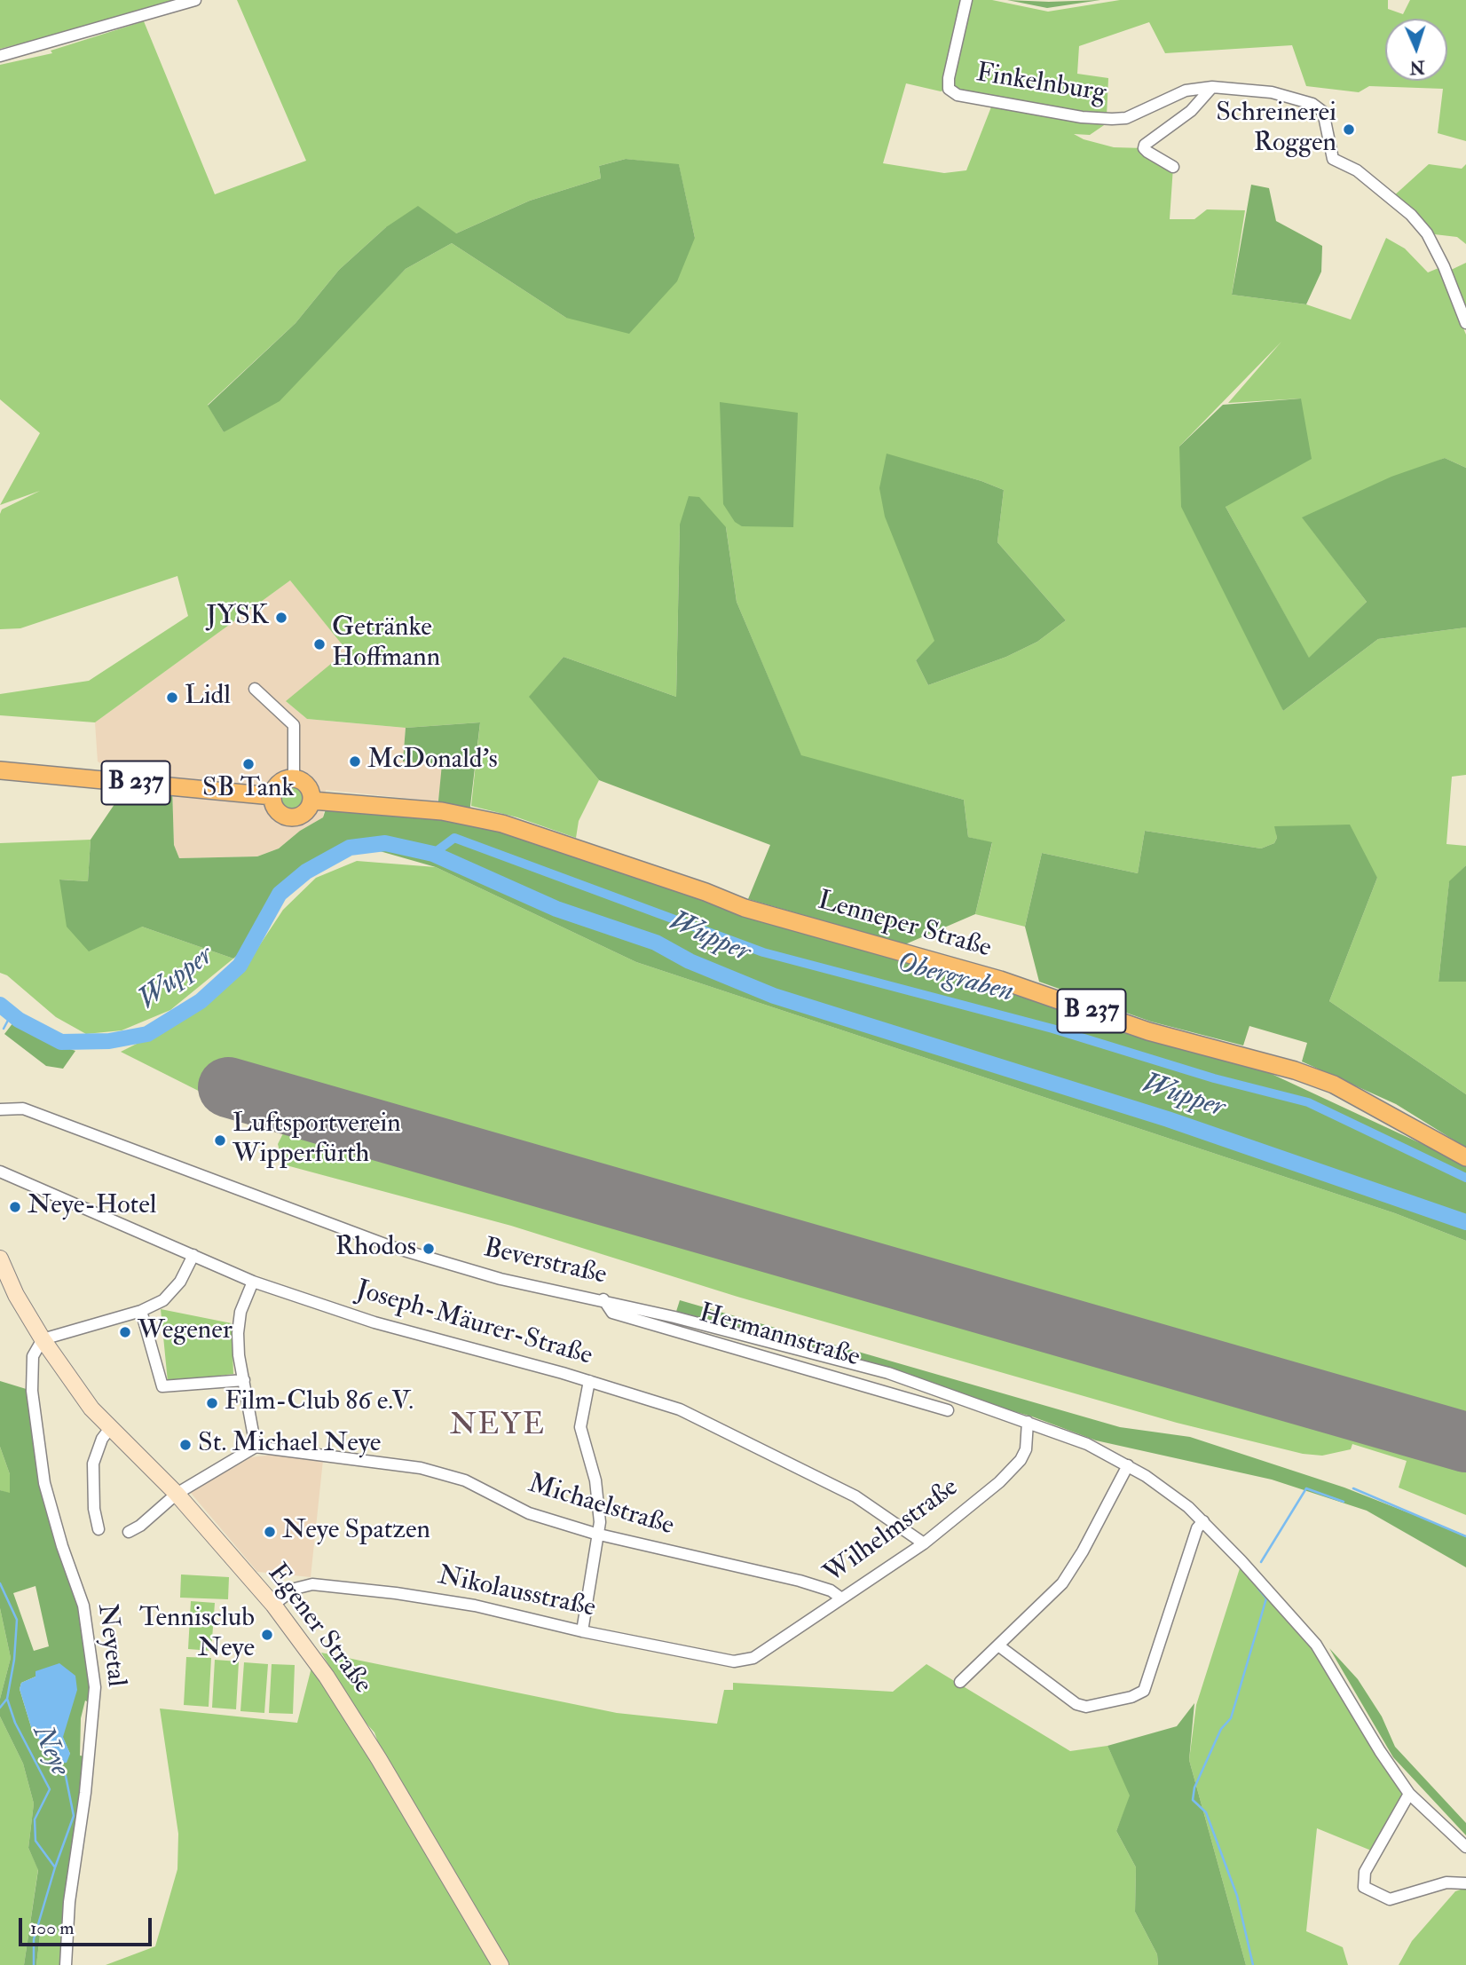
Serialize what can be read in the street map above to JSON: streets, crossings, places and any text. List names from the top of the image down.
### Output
{
  "streets": {
    "main road": ["B 237", "Lenneper Straße"],
    "street": [
      "Finkelnburg",
      "Beverstraße",
      "Joseph-Mäurer-Straße",
      "Hermannstraße",
      "Michaelstraße",
      "Wilhelmstraße",
      "Nikolausstraße",
      "Egener Straße",
      "Neyetal"
    ]
  },
  "crossings": [
    ["B 237", "Lenneper Straße"],
    ["Beverstraße", "Hermannstraße"],
    ["Beverstraße", "Wilhelmstraße"],
    ["Joseph-Mäurer-Straße", "Wilhelmstraße"],
    ["Michaelstraße", "Wilhelmstraße"],
    ["Wilhelmstraße", "Nikolausstraße"],
    ["Nikolausstraße", "Egener Straße"],
    ["Egener Straße", "Neyetal"]
  ],
  "districts": ["NEYE"],
  "water": ["Wupper", "Obergraben", "Neye"],
  "places": [
    "Schreinerei Roggen",
    "JYSK",
    "Getränke Hoffmann",
    "Lidl",
    "McDonald's",
    "SB Tank",
    "Luftsportverein Wipperfürth",
    "Neye-Hotel",
    "Rhodos",
    "Wegener",
    "Film-Club 86 e.V.",
    "St. Michael Neye",
    "Neye Spatzen",
    "Tennisclub Neye"
  ],
  "scale_bar": "100 m",
  "north": "bottom"
}
